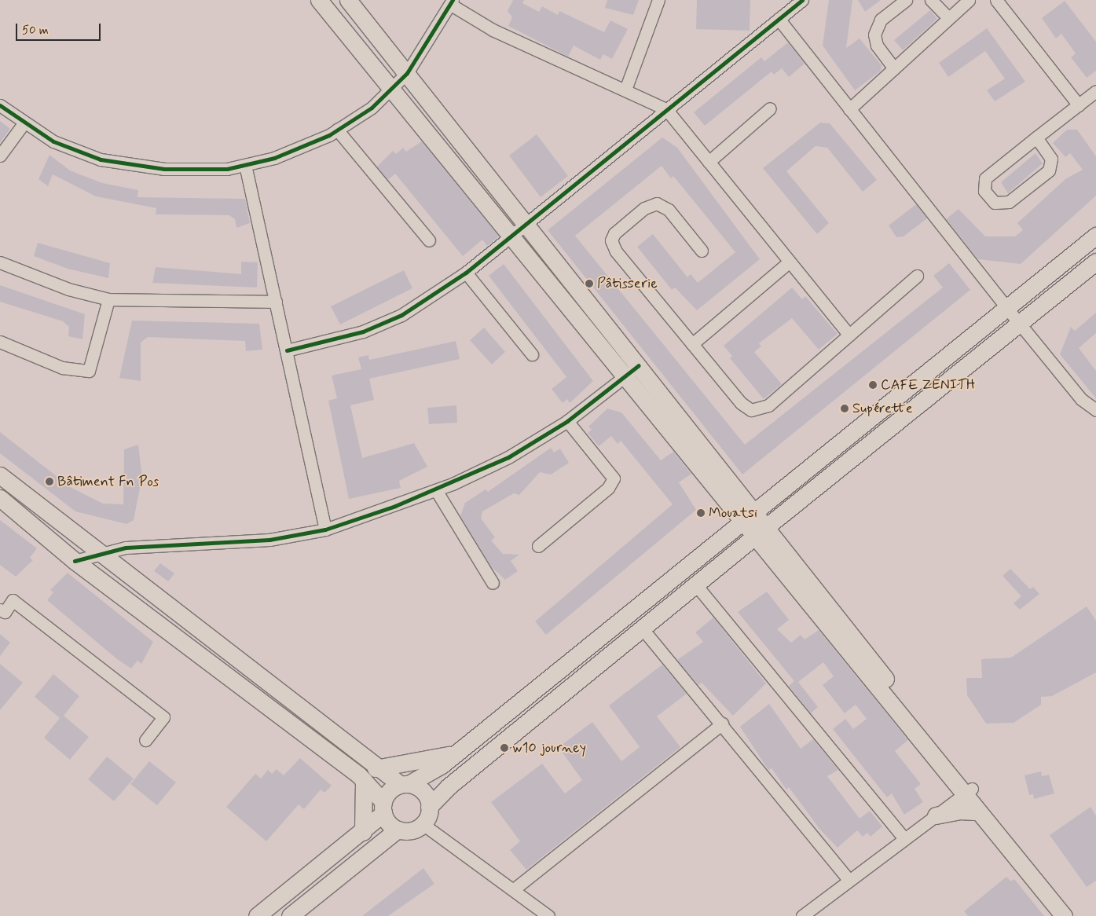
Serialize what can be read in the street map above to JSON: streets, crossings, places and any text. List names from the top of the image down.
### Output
{
  "places": [
    "Pâtisserie",
    "CAFE ZENITH",
    "Supérette",
    "Bâtiment Fn Pos",
    "Mouatsi",
    "w10 journey"
  ],
  "scale_bar": "50 m"
}
